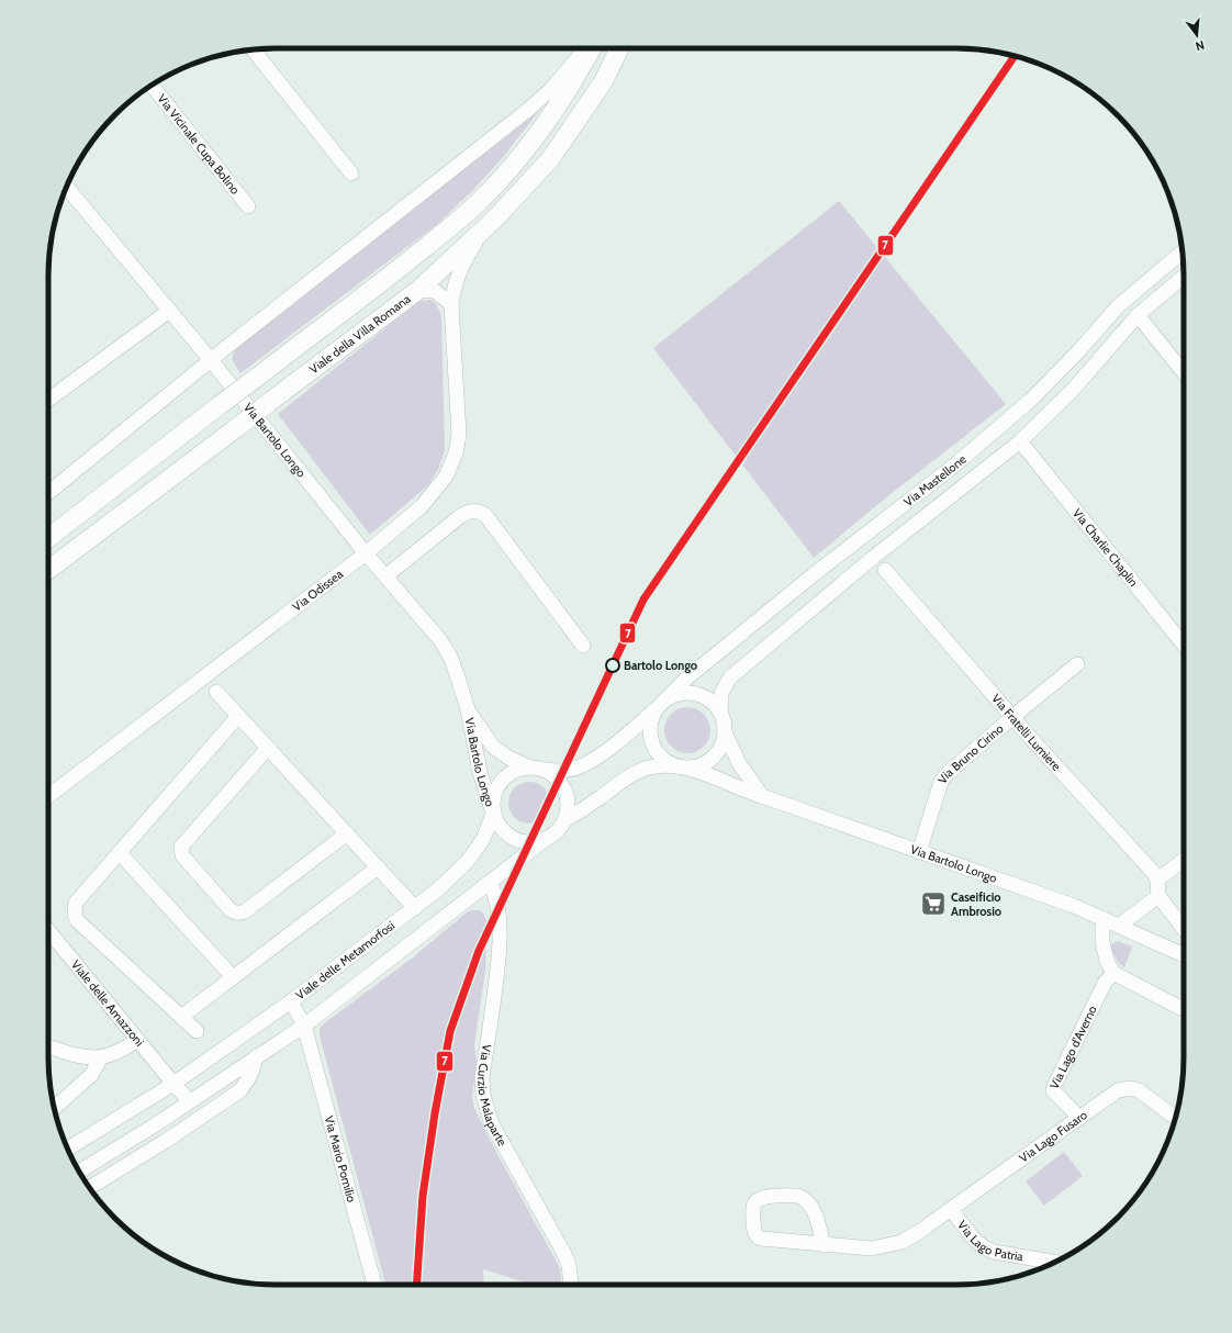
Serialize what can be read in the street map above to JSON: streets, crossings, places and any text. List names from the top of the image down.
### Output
{
  "streets": {
    "main road": ["Viale della Villa Romana"],
    "street": [
      "Via Vicinale Cupa Bolino",
      "Via Bartolo Longo",
      "Via Mastellone",
      "Via Charlie Chaplin",
      "Via Odissea",
      "Via Fratelli Lumiere",
      "Via Bruno Cirino",
      "Viale delle Metamorfosi",
      "Viale delle Amazzoni",
      "Via Lago d'Averno",
      "Via Curzio Malaparte",
      "Via Lago Fusaro",
      "Via Mario Pomilio",
      "Via Lago Patria"
    ]
  },
  "crossings": [
    ["Viale della Villa Romana", "Via Odissea"],
    ["Via Bartolo Longo", "Via Mastellone"],
    ["Via Bartolo Longo", "Via Odissea"],
    ["Via Bartolo Longo", "Via Bruno Cirino"],
    ["Via Bartolo Longo", "Viale delle Metamorfosi"],
    ["Via Mastellone", "Via Charlie Chaplin"],
    ["Via Fratelli Lumiere", "Via Bruno Cirino"],
    ["Viale delle Metamorfosi", "Viale delle Amazzoni"],
    ["Viale delle Metamorfosi", "Via Mario Pomilio"],
    ["Via Lago d'Averno", "Via Lago Fusaro"],
    ["Via Lago Fusaro", "Via Lago Patria"]
  ],
  "places": {
    "other": ["Bartolo Longo"],
    "supermarket": ["Caseificio Ambrosio"]
  },
  "lines": ["transit line 7"],
  "north": "bottom"
}
